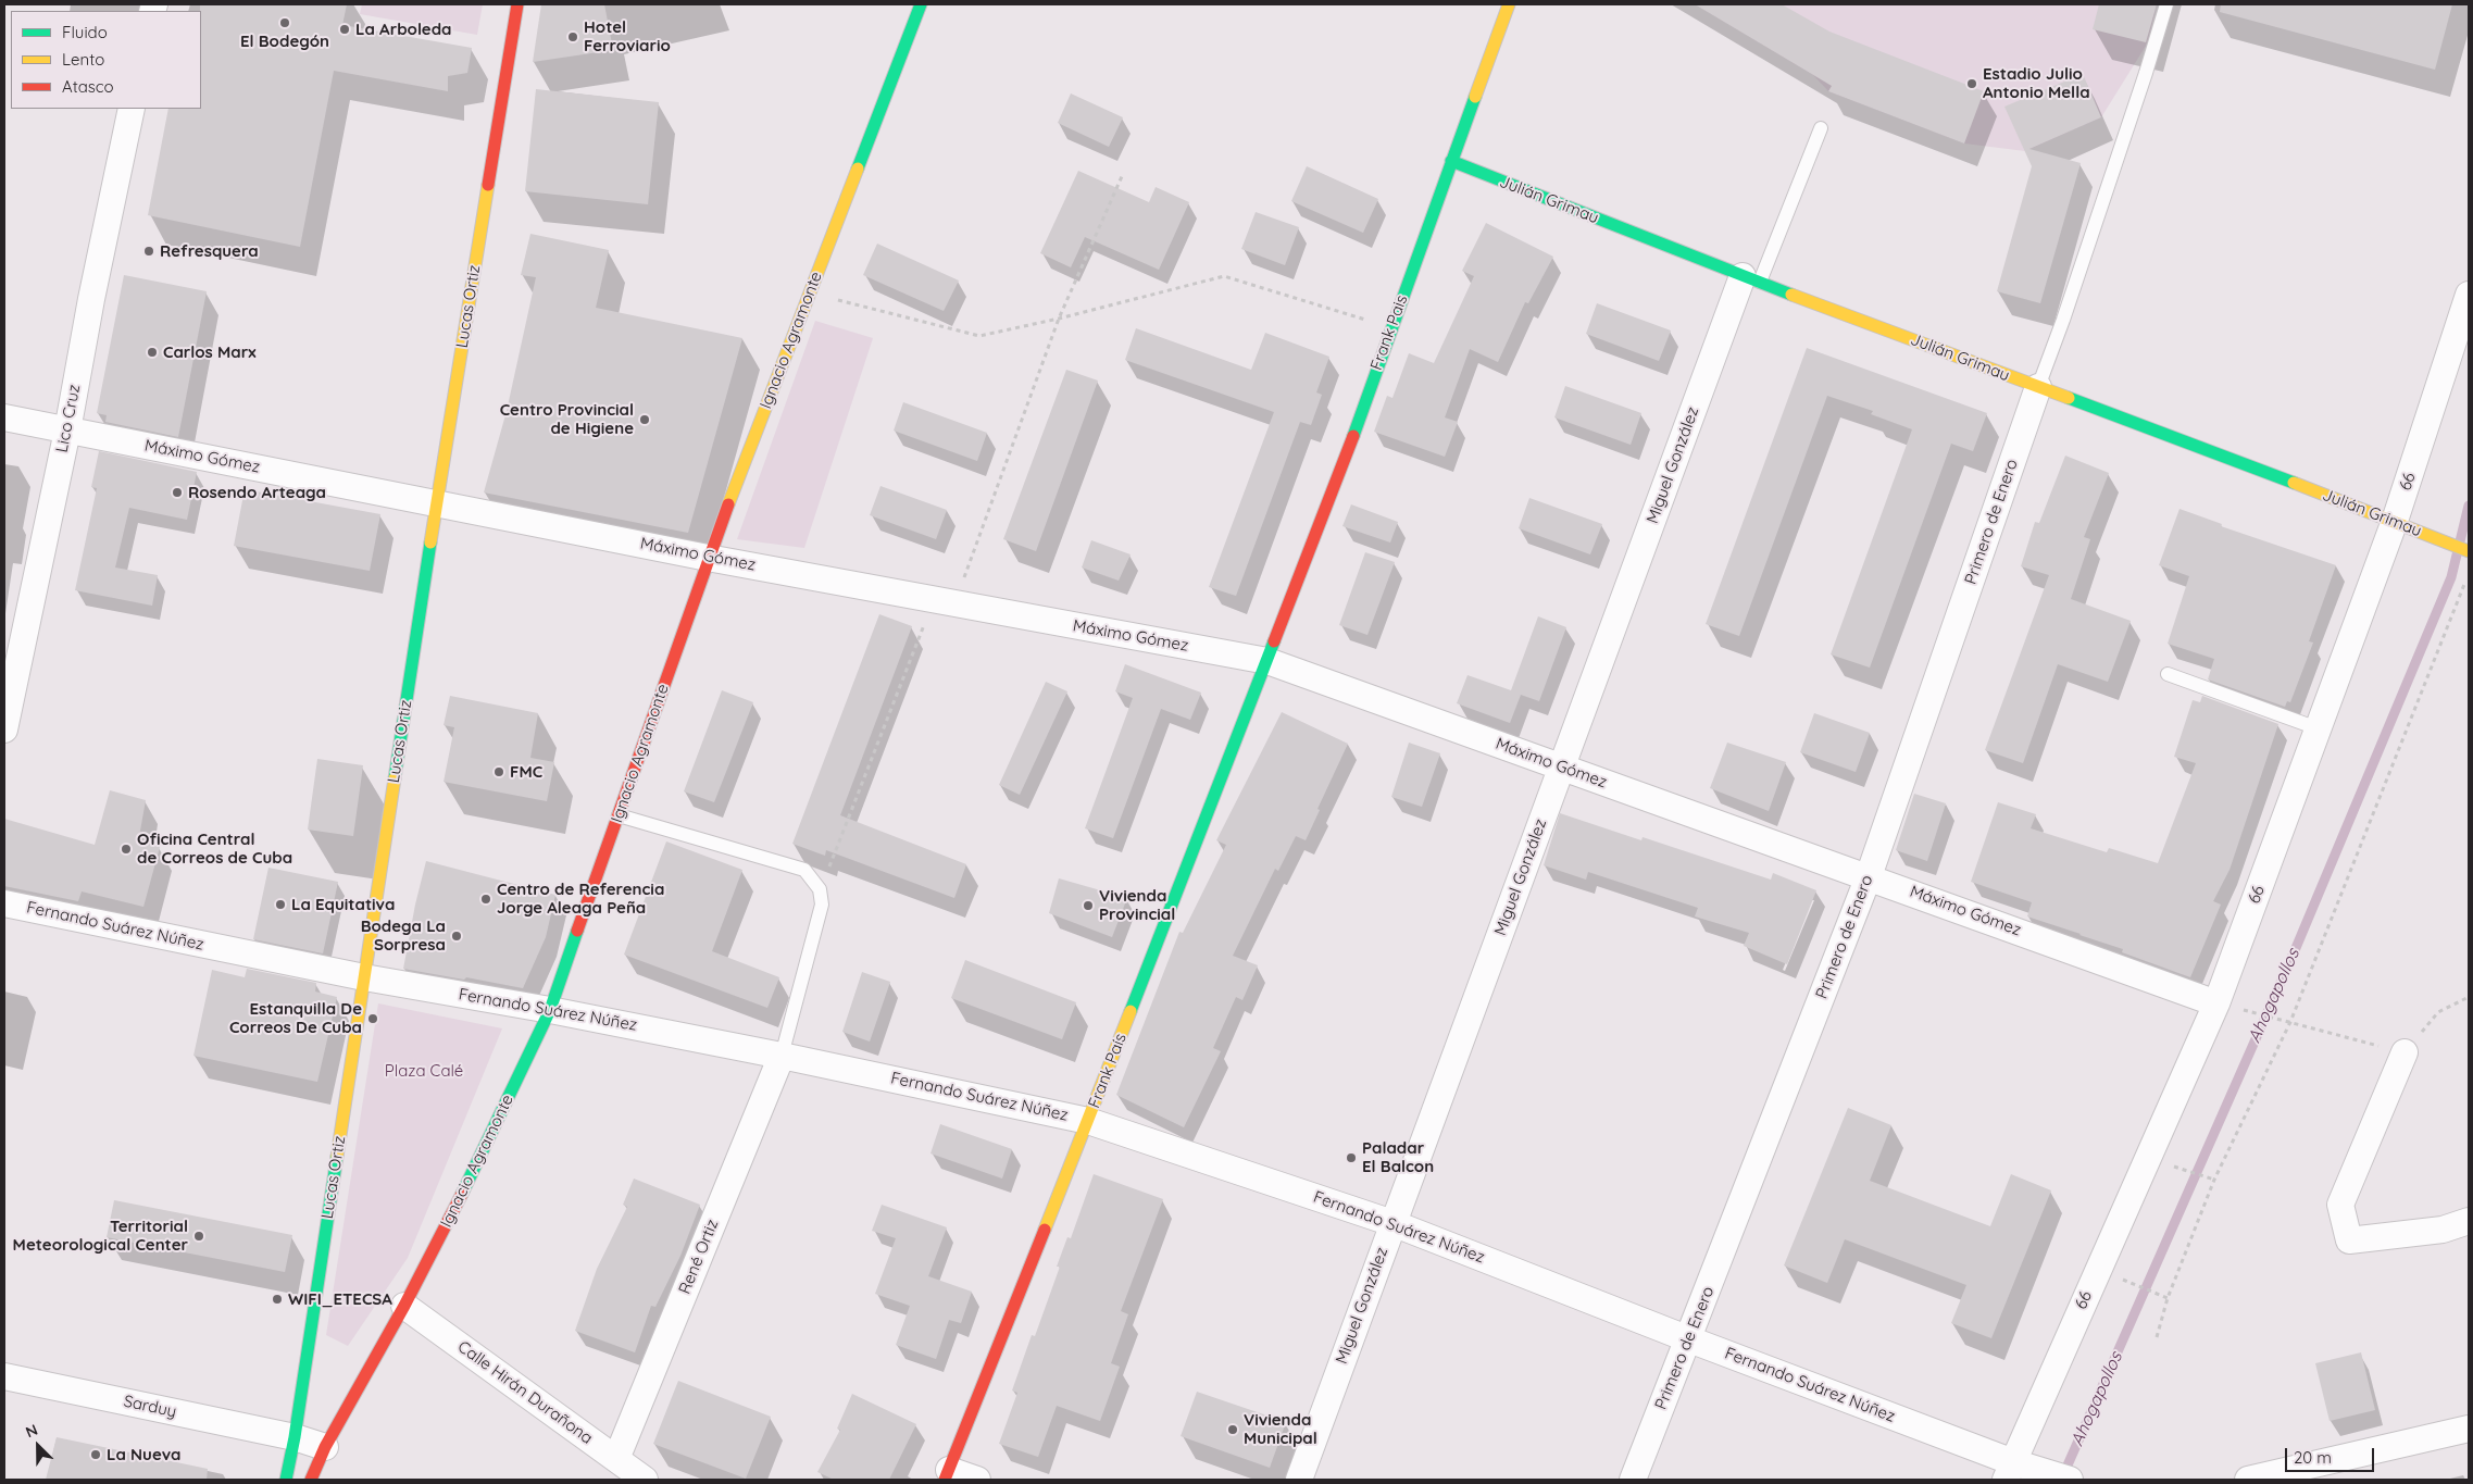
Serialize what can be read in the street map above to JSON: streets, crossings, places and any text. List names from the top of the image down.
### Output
{
  "streets": {
    "main road": [
      "Julián Grimau",
      "Lucas Ortiz",
      "Frank Pais",
      "Ignacio Agramonte",
      "Frank País"
    ],
    "street": [
      "Lico Cruz",
      "Máximo Gómez",
      "Miguel González",
      "66",
      "Primero de Enero",
      "Fernando Suárez Núñez",
      "René Ortiz",
      "Calle Hirán Durañona",
      "Sarduy"
    ]
  },
  "crossings": [
    ["Julián Grimau", "Frank Pais"],
    ["Julián Grimau", "Miguel González"],
    ["Julián Grimau", "66"],
    ["Julián Grimau", "Primero de Enero"],
    ["Lucas Ortiz", "Máximo Gómez"],
    ["Lucas Ortiz", "Fernando Suárez Núñez"],
    ["Lucas Ortiz", "Sarduy"],
    ["Frank Pais", "Máximo Gómez"],
    ["Frank Pais", "Frank País"],
    ["Ignacio Agramonte", "Máximo Gómez"],
    ["Ignacio Agramonte", "Fernando Suárez Núñez"],
    ["Ignacio Agramonte", "Calle Hirán Durañona"],
    ["Ignacio Agramonte", "Sarduy"],
    ["Lico Cruz", "Máximo Gómez"],
    ["Máximo Gómez", "Miguel González"],
    ["Máximo Gómez", "66"],
    ["Máximo Gómez", "Primero de Enero"],
    ["Máximo Gómez", "Frank País"],
    ["Miguel González", "Fernando Suárez Núñez"],
    ["66", "Fernando Suárez Núñez"],
    ["Primero de Enero", "Fernando Suárez Núñez"],
    ["Fernando Suárez Núñez", "Frank País"],
    ["Fernando Suárez Núñez", "René Ortiz"],
    ["René Ortiz", "Calle Hirán Durañona"]
  ],
  "water": ["Ahogapollos"],
  "parks": ["Plaza Calé"],
  "places": [
    "El Bodegón",
    "La Arboleda",
    "Hotel Ferroviario",
    "Estadio Julio Antonio Mella",
    "Refresquera",
    "Carlos Marx",
    "Centro Provincial de Higiene",
    "Rosendo Arteaga",
    "FMC",
    "Oficina Central de Correos de Cuba",
    "Centro de Referencia Jorge Aleaga Peña",
    "La Equitativa",
    "Vivienda Provincial",
    "Bodega La Sorpresa",
    "Estanquilla De Correos De Cuba",
    "Paladar El Balcon",
    "Territorial Meteorological Center",
    "WIFI_ETECSA",
    "Vivienda Municipal",
    "La Nueva"
  ],
  "legend": ["Fluido", "Lento", "Atasco"],
  "scale_bar": "20 m",
  "north": "top left"
}
